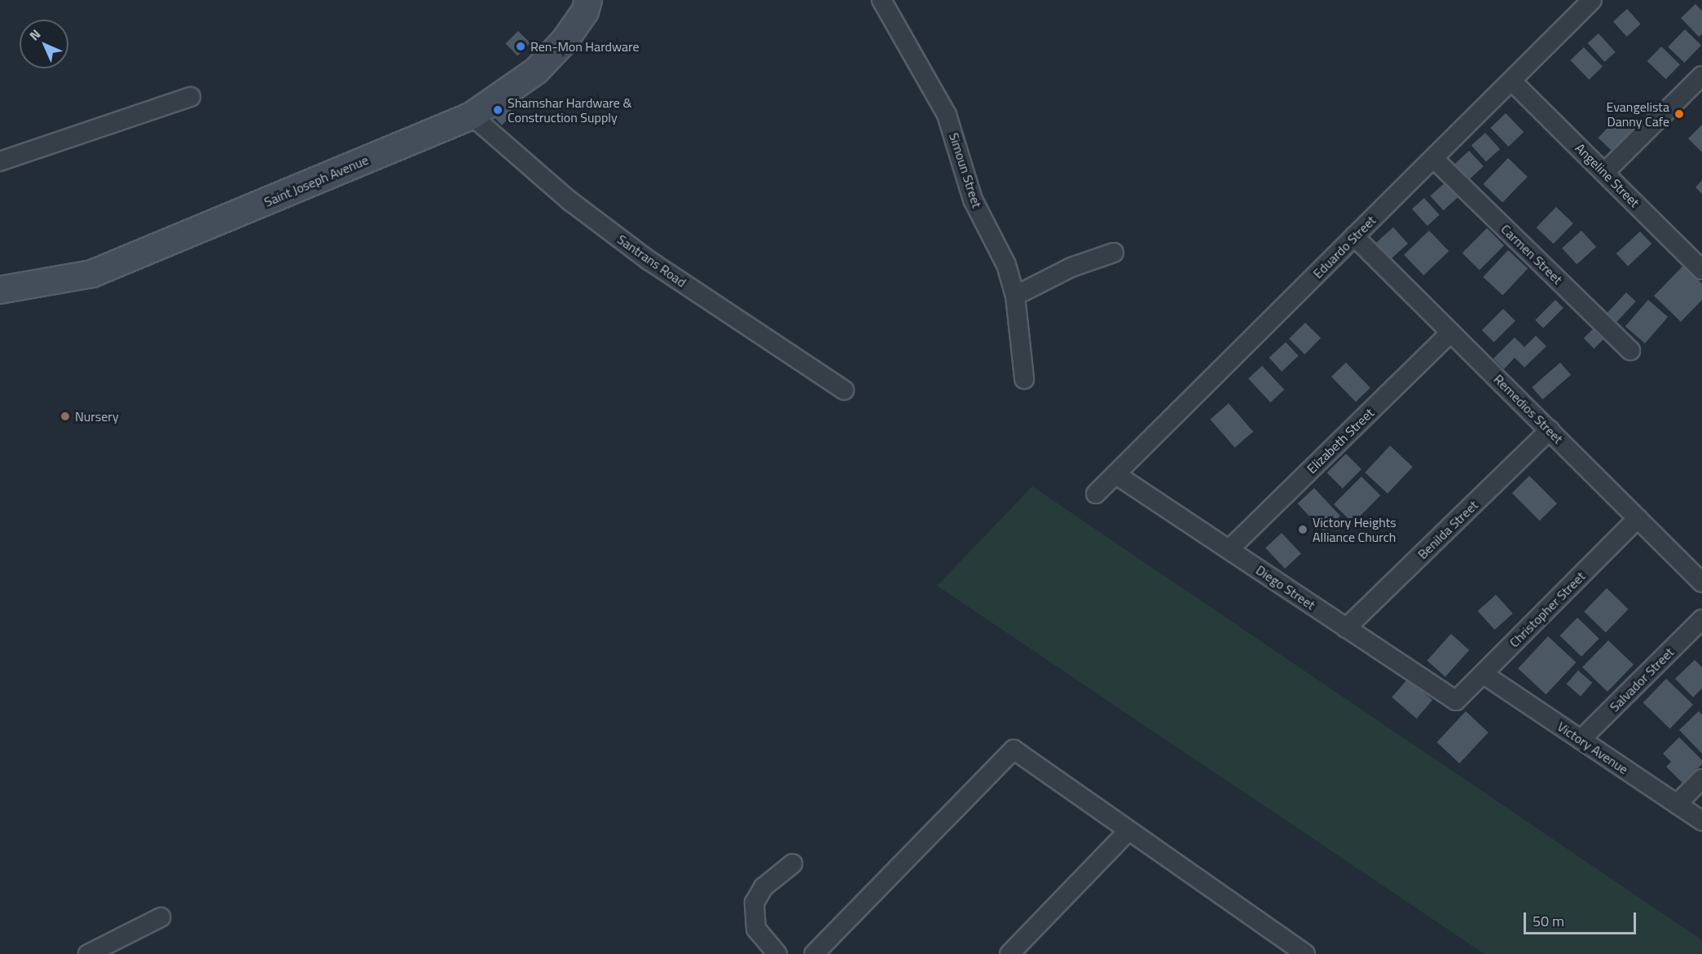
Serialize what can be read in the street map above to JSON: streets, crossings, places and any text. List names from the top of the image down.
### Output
{
  "streets": {
    "main road": ["Saint Joseph Avenue"],
    "street": [
      "Simoun Street",
      "Angeline Street",
      "Eduardo Street",
      "Carmen Street",
      "Santrans Road",
      "Remedios Street",
      "Elizabeth Street",
      "Benilda Street",
      "Diego Street",
      "Christopher Street",
      "Salvador Street",
      "Victory Avenue"
    ]
  },
  "crossings": [
    ["Angeline Street", "Eduardo Street"],
    ["Saint Joseph Avenue", "Santrans Road"],
    ["Eduardo Street", "Carmen Street"],
    ["Eduardo Street", "Remedios Street"],
    ["Eduardo Street", "Diego Street"],
    ["Remedios Street", "Elizabeth Street"],
    ["Remedios Street", "Benilda Street"],
    ["Remedios Street", "Christopher Street"],
    ["Elizabeth Street", "Diego Street"],
    ["Benilda Street", "Diego Street"],
    ["Diego Street", "Christopher Street"],
    ["Christopher Street", "Victory Avenue"],
    ["Salvador Street", "Victory Avenue"]
  ],
  "places": [
    "Ren-Mon Hardware",
    "Shamshar Hardware & Construction Supply",
    "Evangelista Danny Cafe",
    "Nursery",
    "Victory Heights Alliance Church"
  ],
  "scale_bar": "50 m",
  "north": "top left"
}
